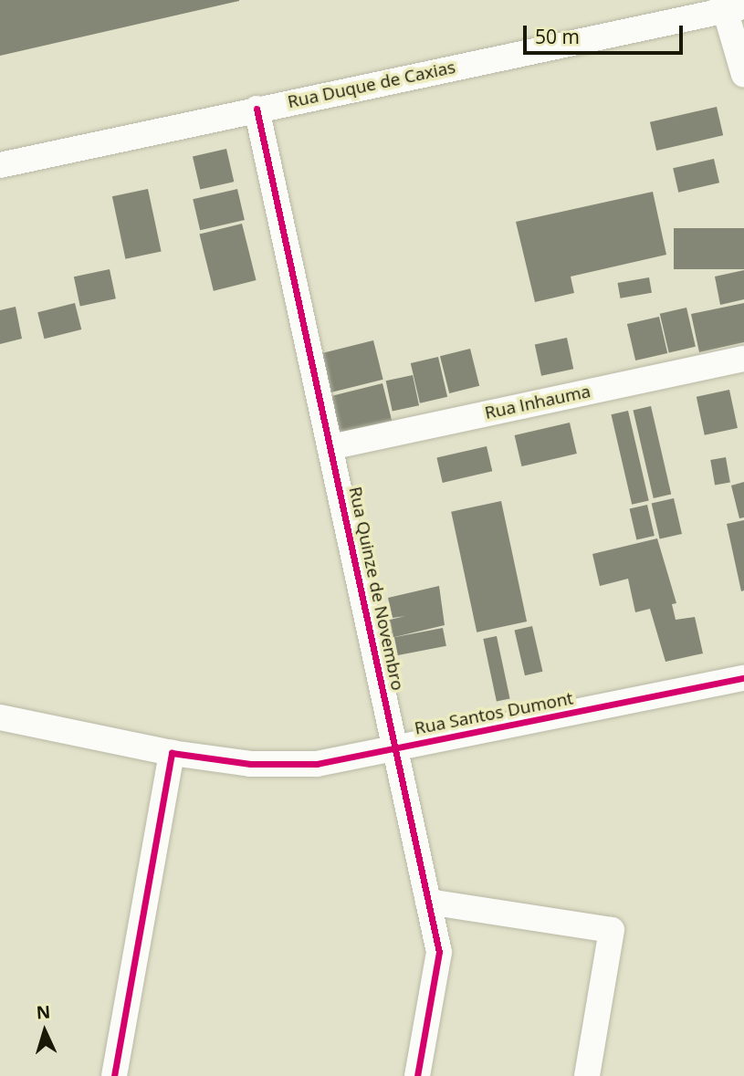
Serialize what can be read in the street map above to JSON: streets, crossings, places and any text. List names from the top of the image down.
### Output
{
  "streets": {
    "street": [
      "Rua Duque de Caxias",
      "Rua Inhauma",
      "Rua Quinze de Novembro",
      "Rua Santos Dumont"
    ]
  },
  "crossings": [
    ["Rua Duque de Caxias", "Rua Quinze de Novembro"],
    ["Rua Inhauma", "Rua Quinze de Novembro"],
    ["Rua Quinze de Novembro", "Rua Santos Dumont"]
  ],
  "scale_bar": "50 m",
  "north": "top"
}
